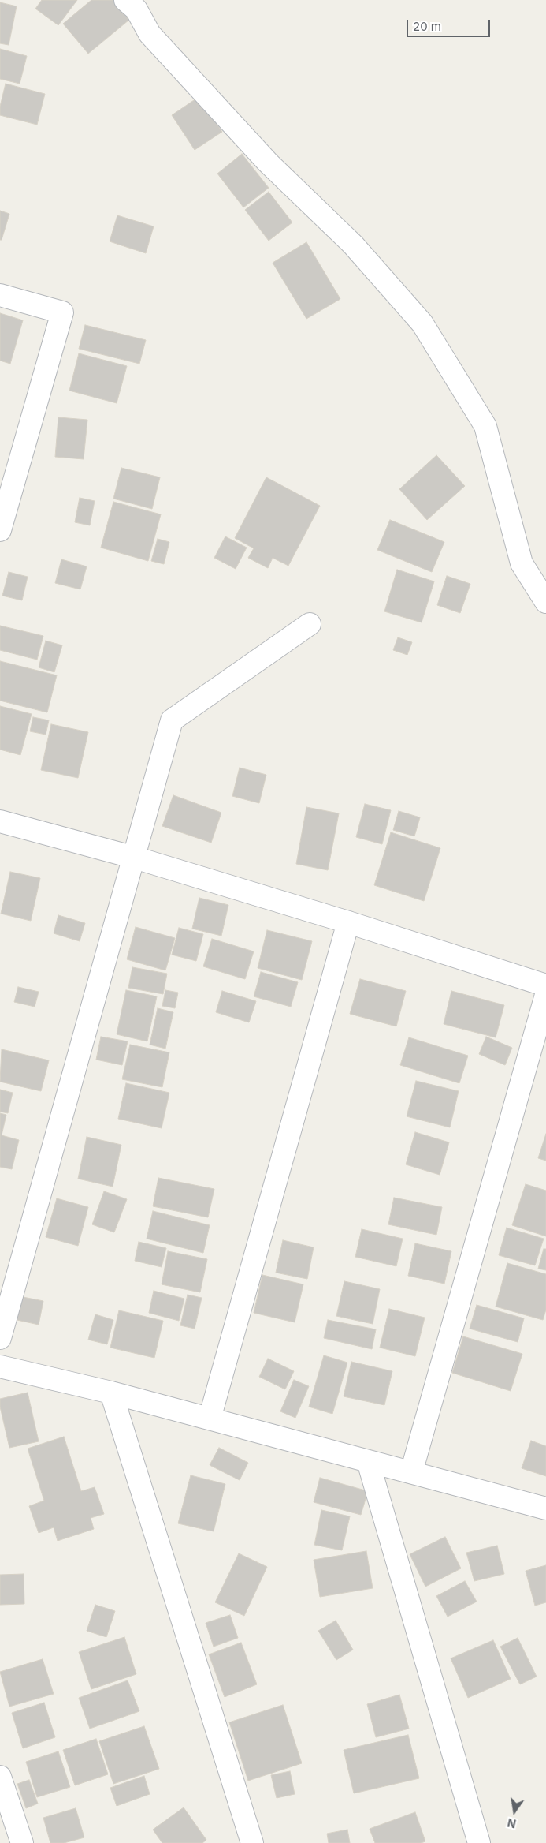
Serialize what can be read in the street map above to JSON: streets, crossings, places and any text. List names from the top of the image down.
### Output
{
  "scale_bar": "20 m",
  "north": "bottom"
}
